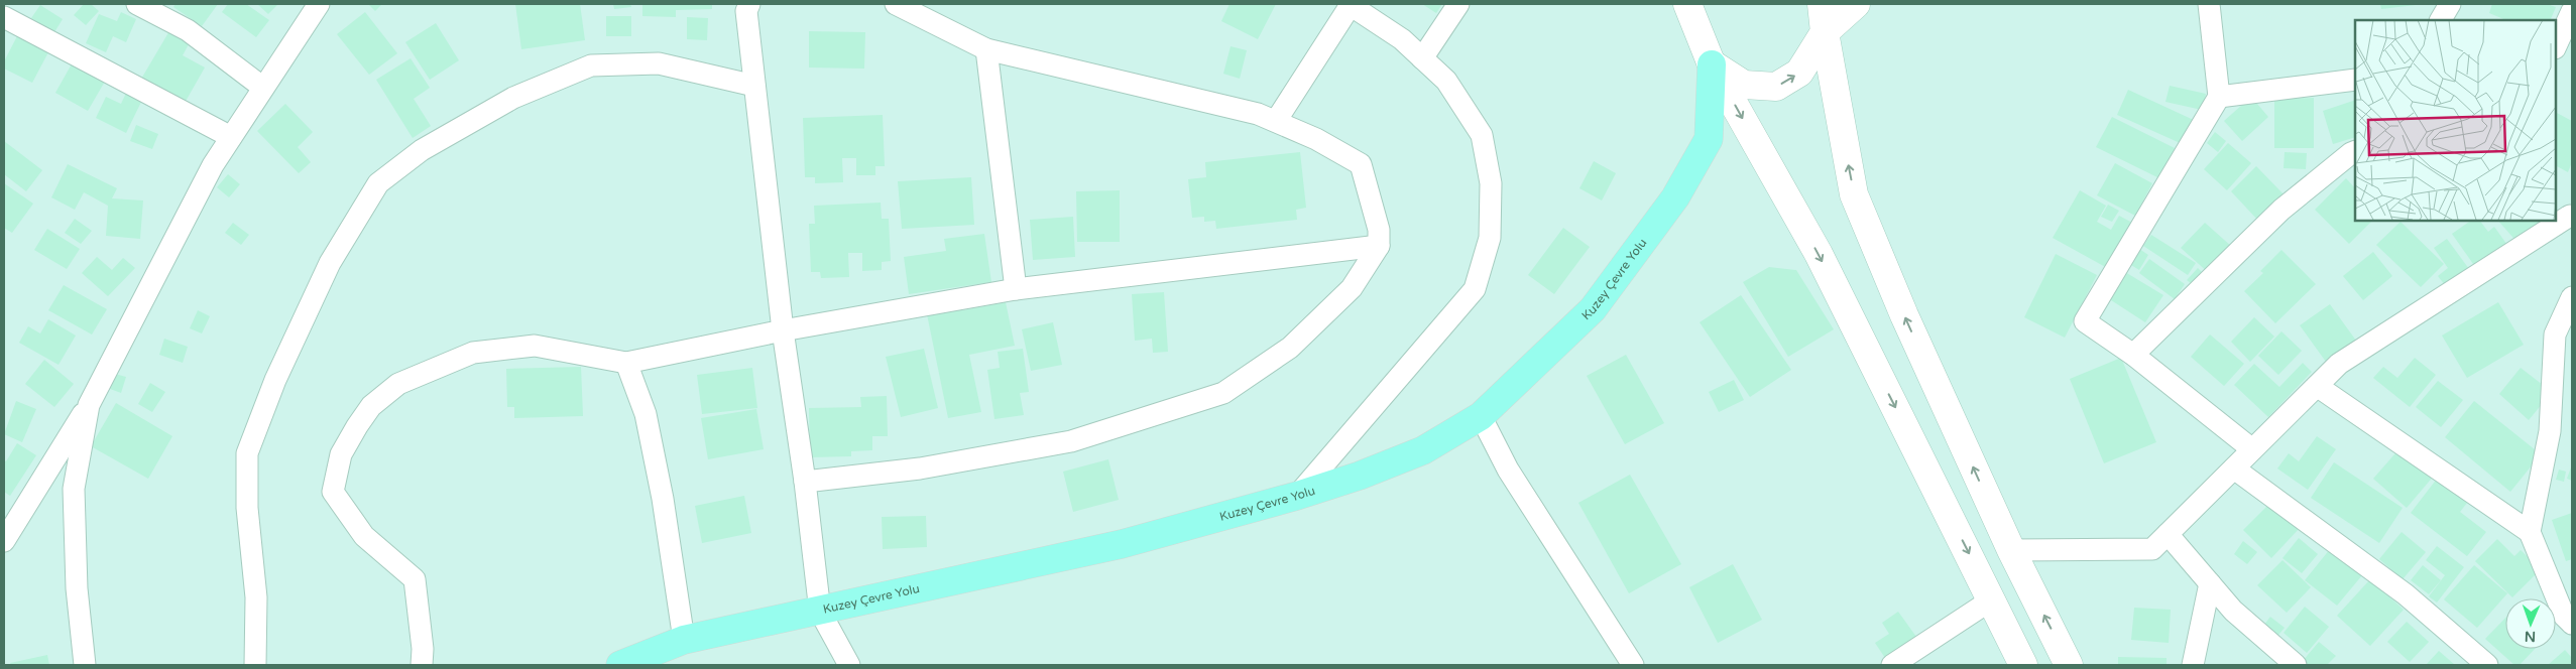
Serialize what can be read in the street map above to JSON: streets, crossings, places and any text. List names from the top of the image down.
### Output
{
  "streets": {
    "main road": ["Kuzey Çevre Yolu"]
  },
  "north": "bottom"
}
